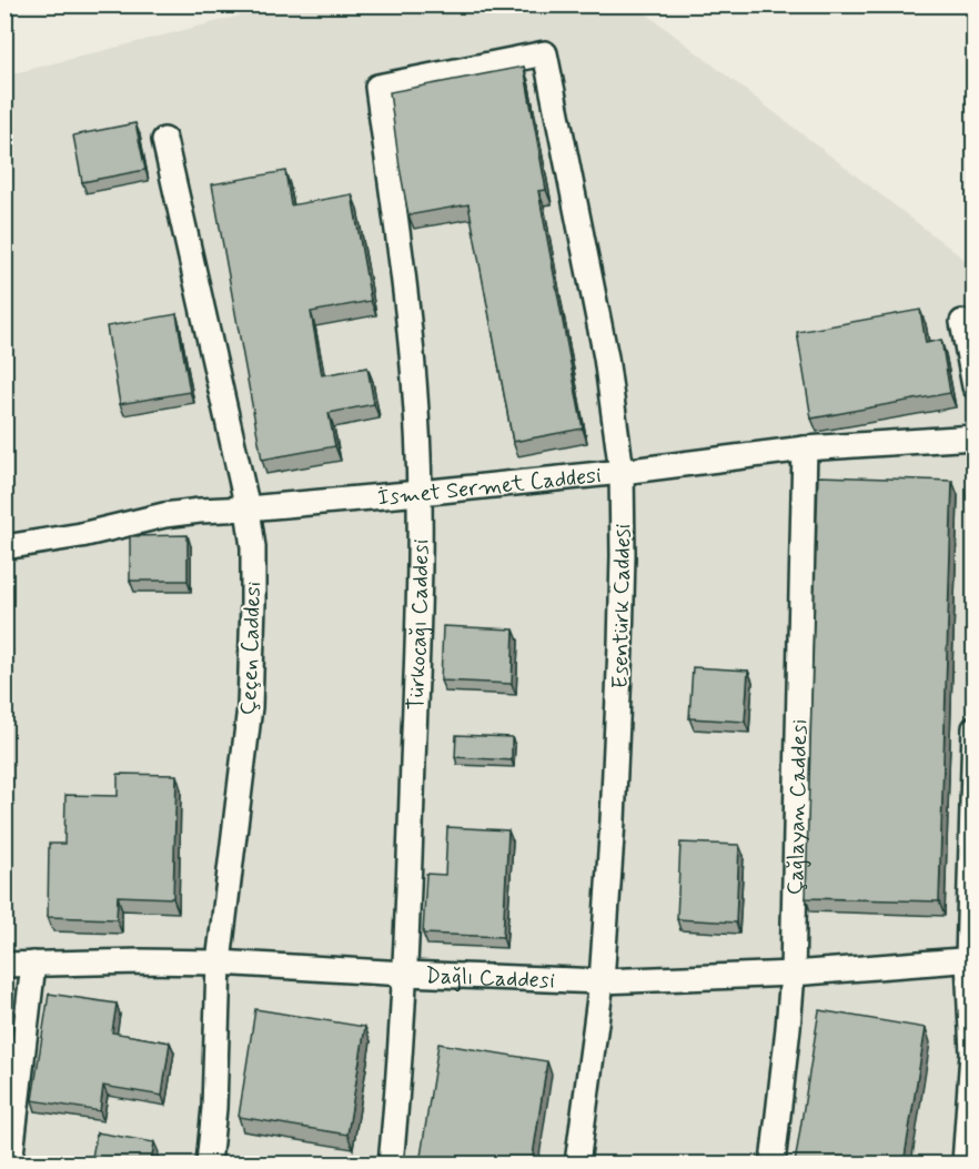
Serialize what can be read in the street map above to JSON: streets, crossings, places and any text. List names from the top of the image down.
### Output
{
  "streets": {
    "street": [
      "İsmet Sermet Caddesi",
      "Esentürk Caddesi",
      "Türkocağı Caddesi",
      "Çeçen Caddesi",
      "Çağlayan Caddesi",
      "Dağlı Caddesi"
    ]
  },
  "crossings": [
    ["İsmet Sermet Caddesi", "Esentürk Caddesi"],
    ["İsmet Sermet Caddesi", "Türkocağı Caddesi"],
    ["İsmet Sermet Caddesi", "Çeçen Caddesi"],
    ["İsmet Sermet Caddesi", "Çağlayan Caddesi"],
    ["Esentürk Caddesi", "Türkocağı Caddesi"],
    ["Esentürk Caddesi", "Dağlı Caddesi"],
    ["Türkocağı Caddesi", "Dağlı Caddesi"],
    ["Çeçen Caddesi", "Dağlı Caddesi"],
    ["Çağlayan Caddesi", "Dağlı Caddesi"]
  ]
}
